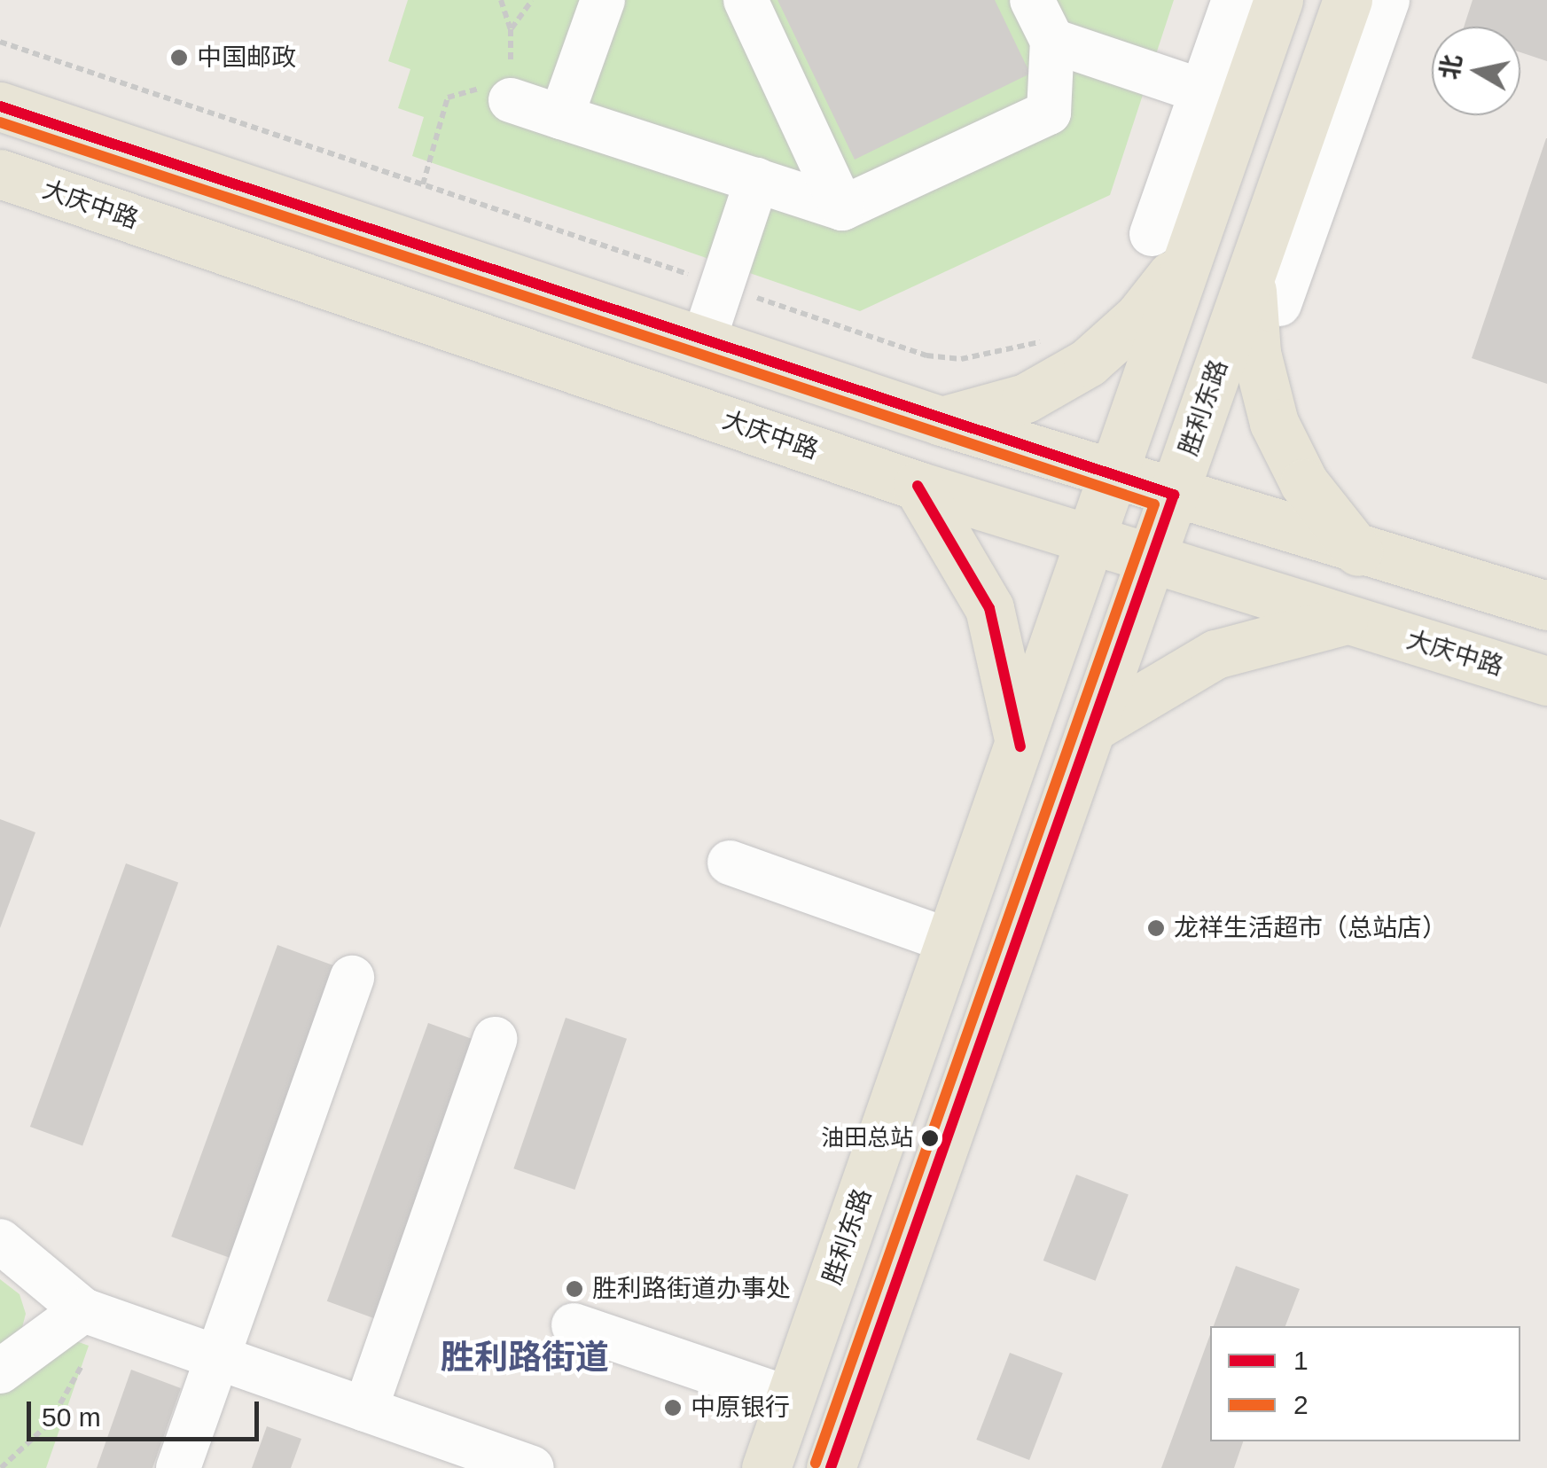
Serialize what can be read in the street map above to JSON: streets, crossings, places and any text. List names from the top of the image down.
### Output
{
  "streets": {
    "main road": ["大庆中路", "胜利东路"]
  },
  "crossings": [
    ["大庆中路", "胜利东路"]
  ],
  "districts": ["胜利路街道"],
  "places": [
    "中国邮政",
    "龙祥生活超市（总站店）",
    "油田总站",
    "胜利路街道办事处",
    "中原银行"
  ],
  "lines": ["transit line 1", "transit line 2"],
  "legend": ["1", "2"],
  "scale_bar": "50 m",
  "north": "left"
}
